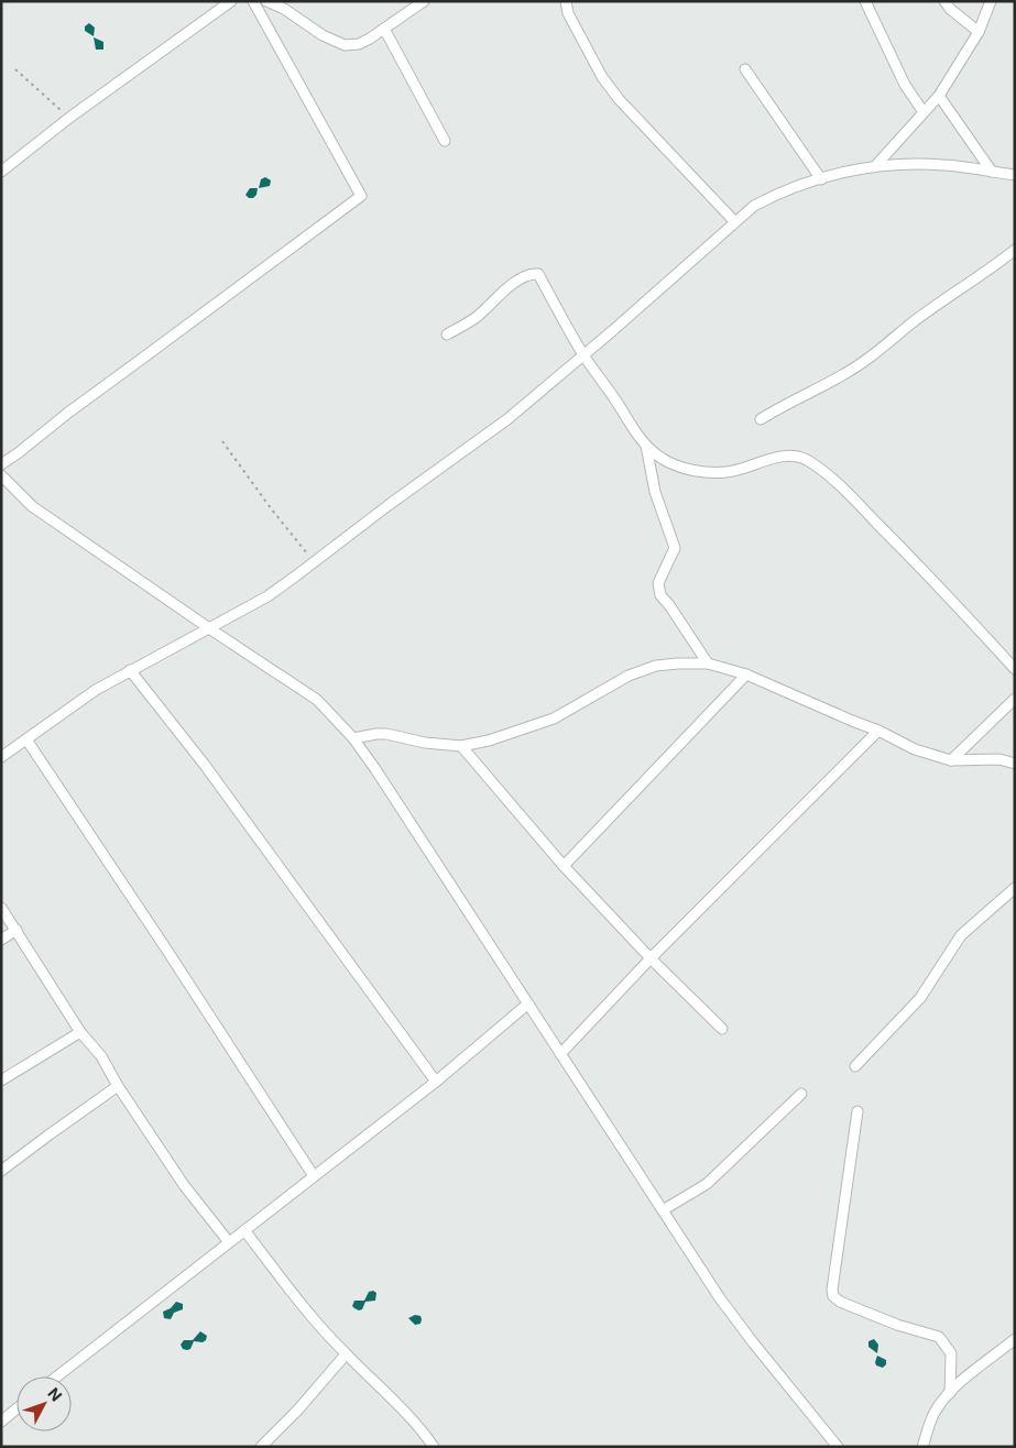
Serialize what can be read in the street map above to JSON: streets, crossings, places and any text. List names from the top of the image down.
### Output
{
  "north": "top right"
}
